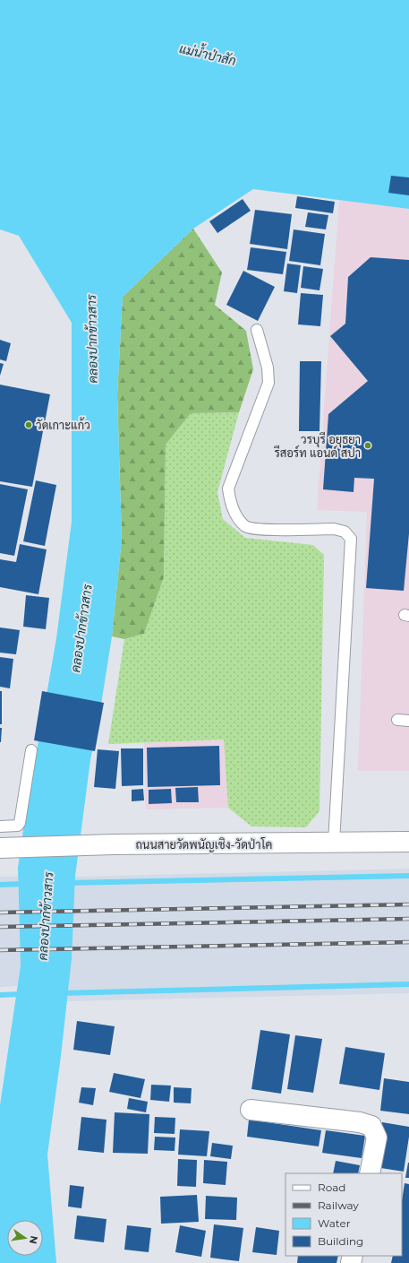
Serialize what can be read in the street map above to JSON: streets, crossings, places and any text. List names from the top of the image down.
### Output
{
  "streets": {
    "main road": ["ถนนสายวัดพนัญเชิง-วัดป่าโค"]
  },
  "water": ["แม่น้ำป่าสัก", "คลองปากข้าวสาร"],
  "places": ["วัดเกาะแก้ว", "วรบุรี อยุธยา รีสอร์ท แอนด์ สปา"],
  "legend": [
    "Road",
    "Railway",
    "Water",
    "Building"
  ],
  "north": "right"
}
